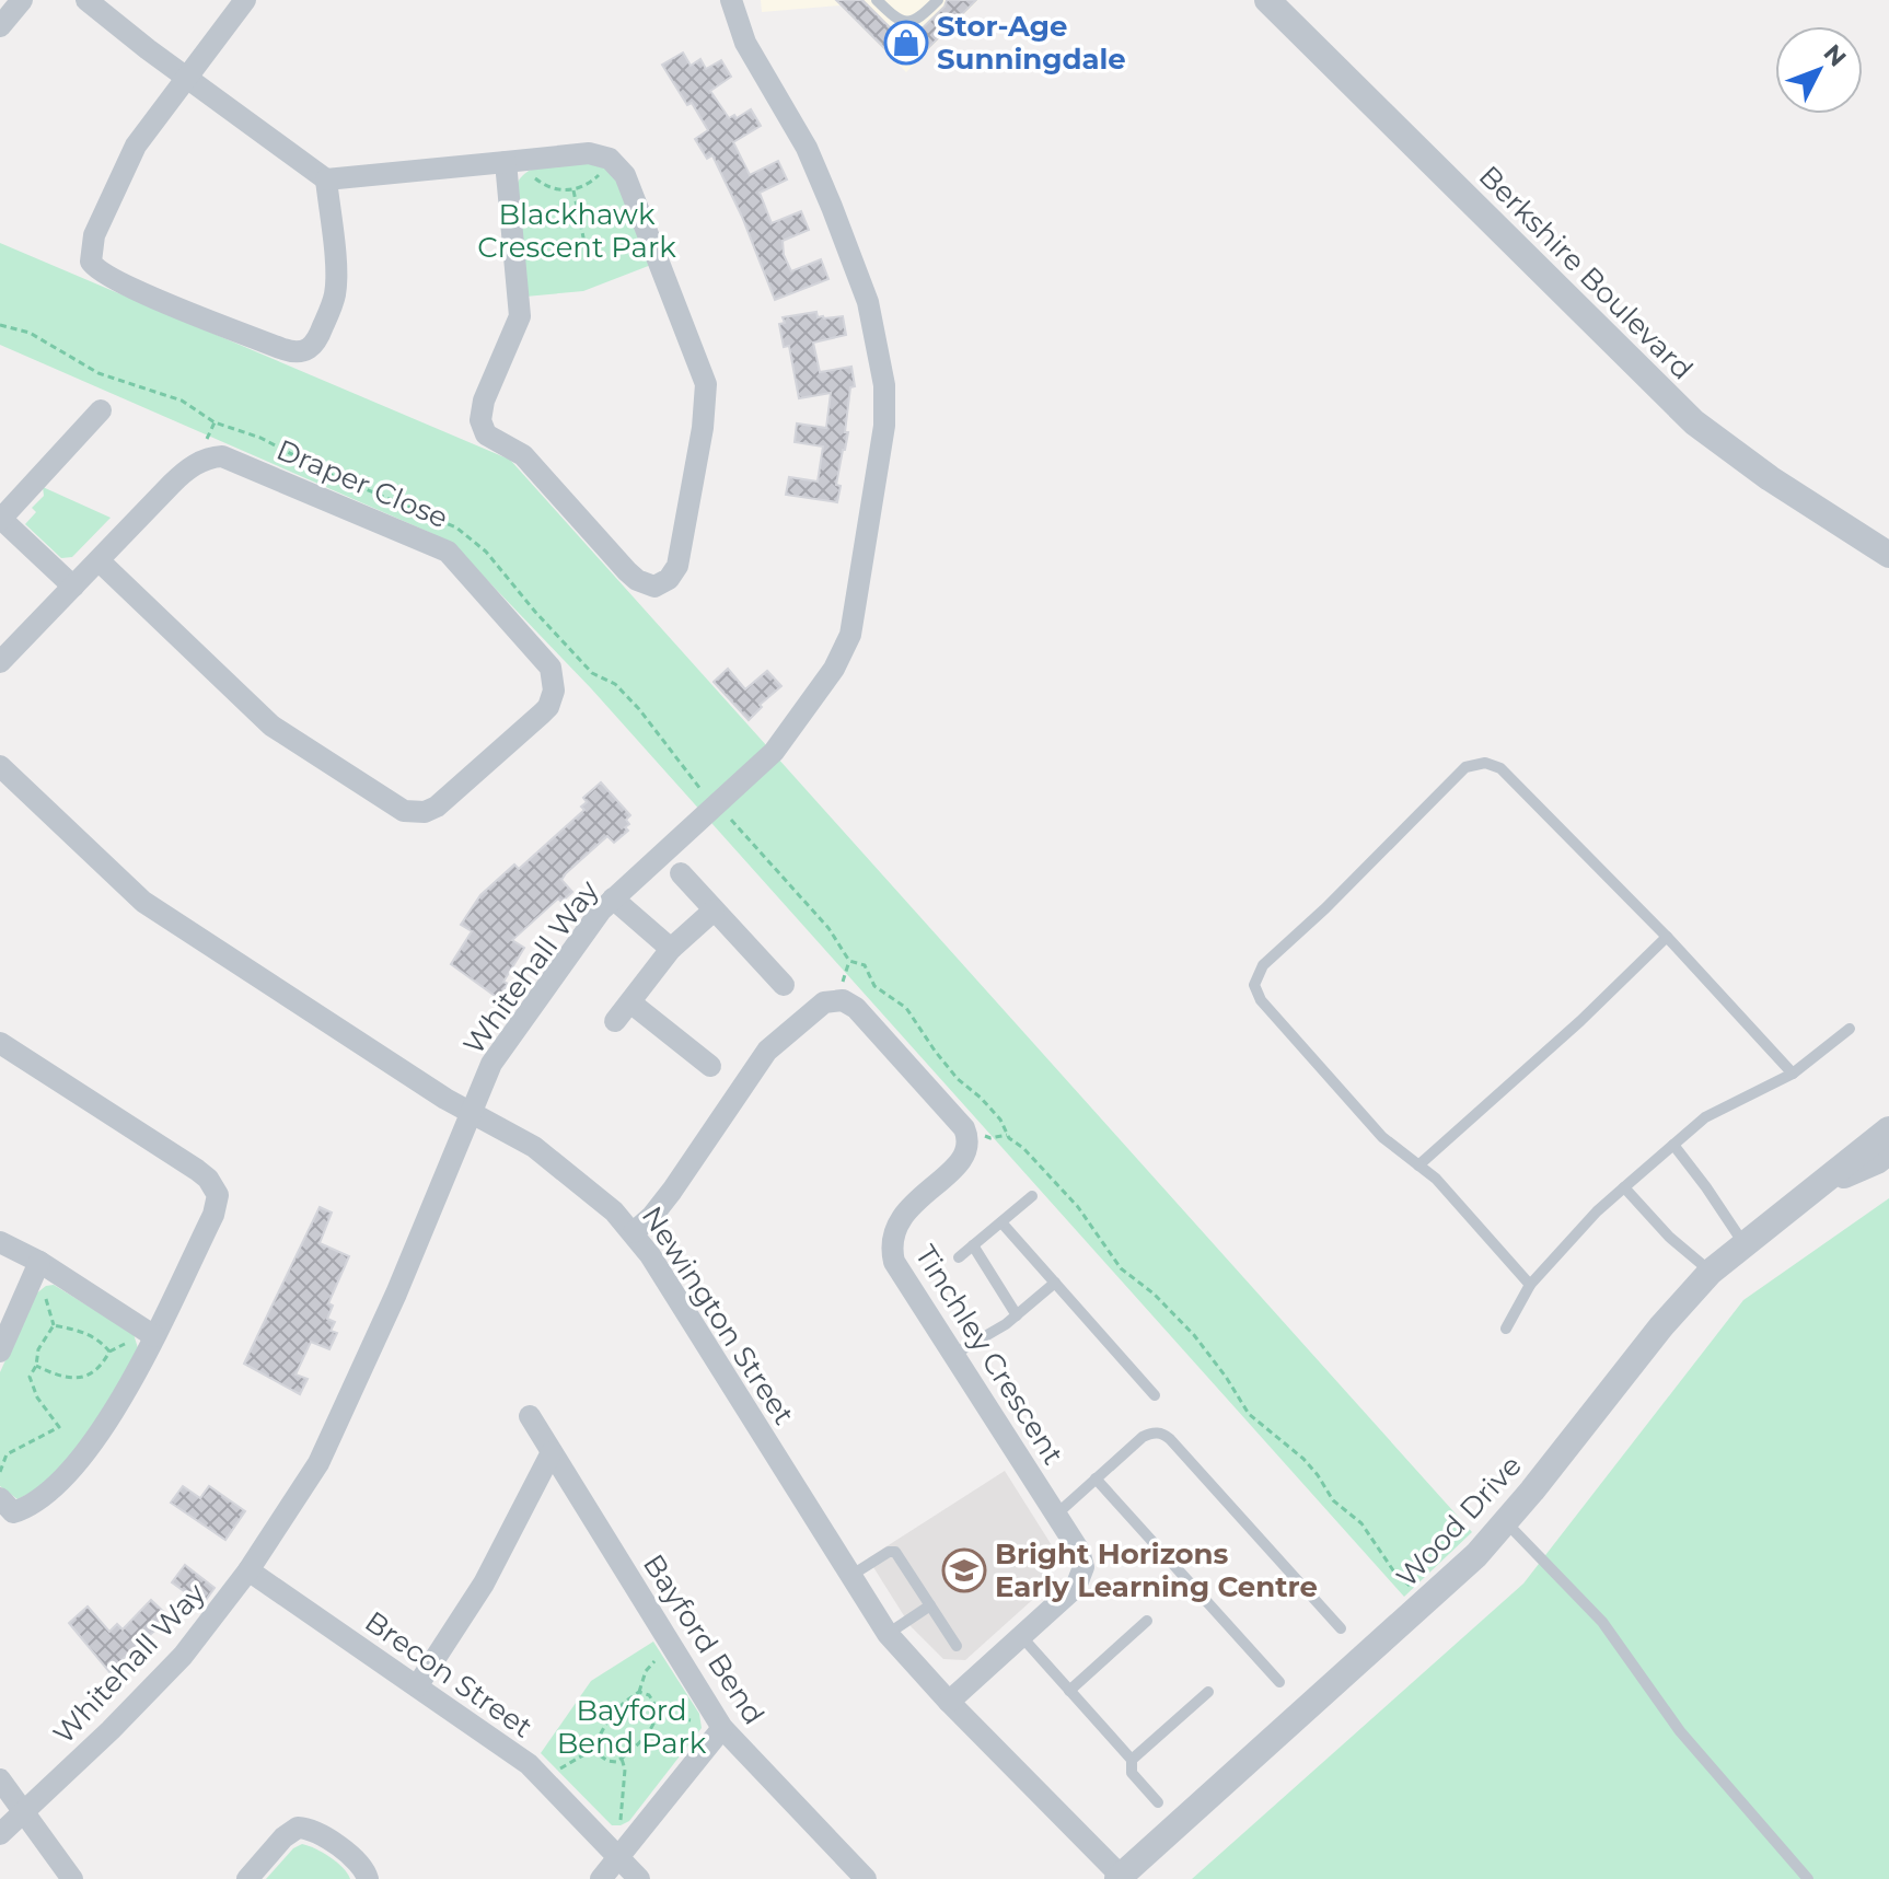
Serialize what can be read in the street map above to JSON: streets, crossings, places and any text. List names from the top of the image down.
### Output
{
  "streets": {
    "street": [
      "Berkshire Boulevard",
      "Draper Close",
      "Whitehall Way",
      "Newington Street",
      "Tinchley Crescent",
      "Wood Drive",
      "Bayford Bend",
      "Brecon Street"
    ]
  },
  "crossings": [
    ["Whitehall Way", "Newington Street"],
    ["Whitehall Way", "Brecon Street"],
    ["Newington Street", "Tinchley Crescent"],
    ["Newington Street", "Wood Drive"]
  ],
  "parks": ["Blackhawk Crescent Park", "Bayford Bend Park"],
  "places": {
    "shop": ["Stor-Age Sunningdale"],
    "school or university": ["Bright Horizons Early Learning Centre"]
  },
  "north": "top right"
}
